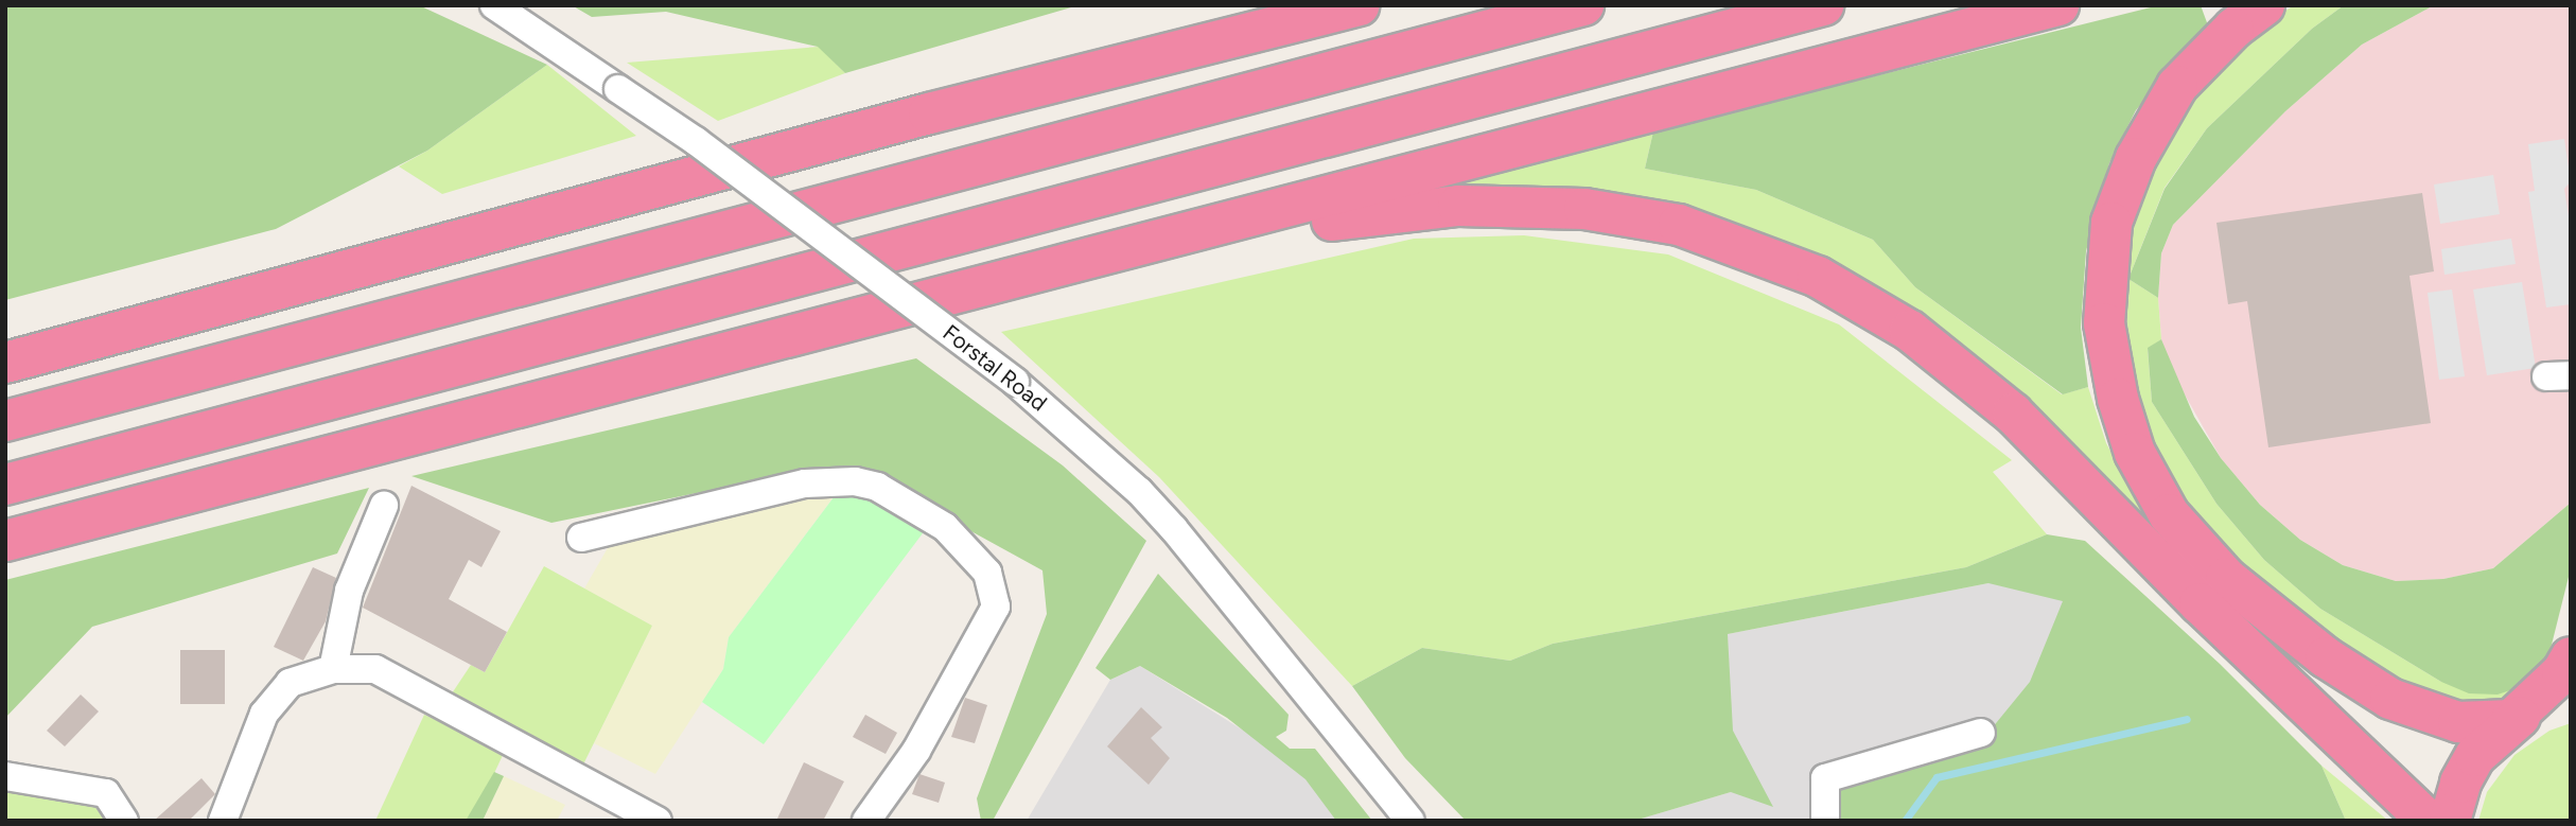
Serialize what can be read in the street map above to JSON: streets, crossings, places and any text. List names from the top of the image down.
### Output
{
  "streets": {
    "street": ["Forstal Road"]
  }
}
